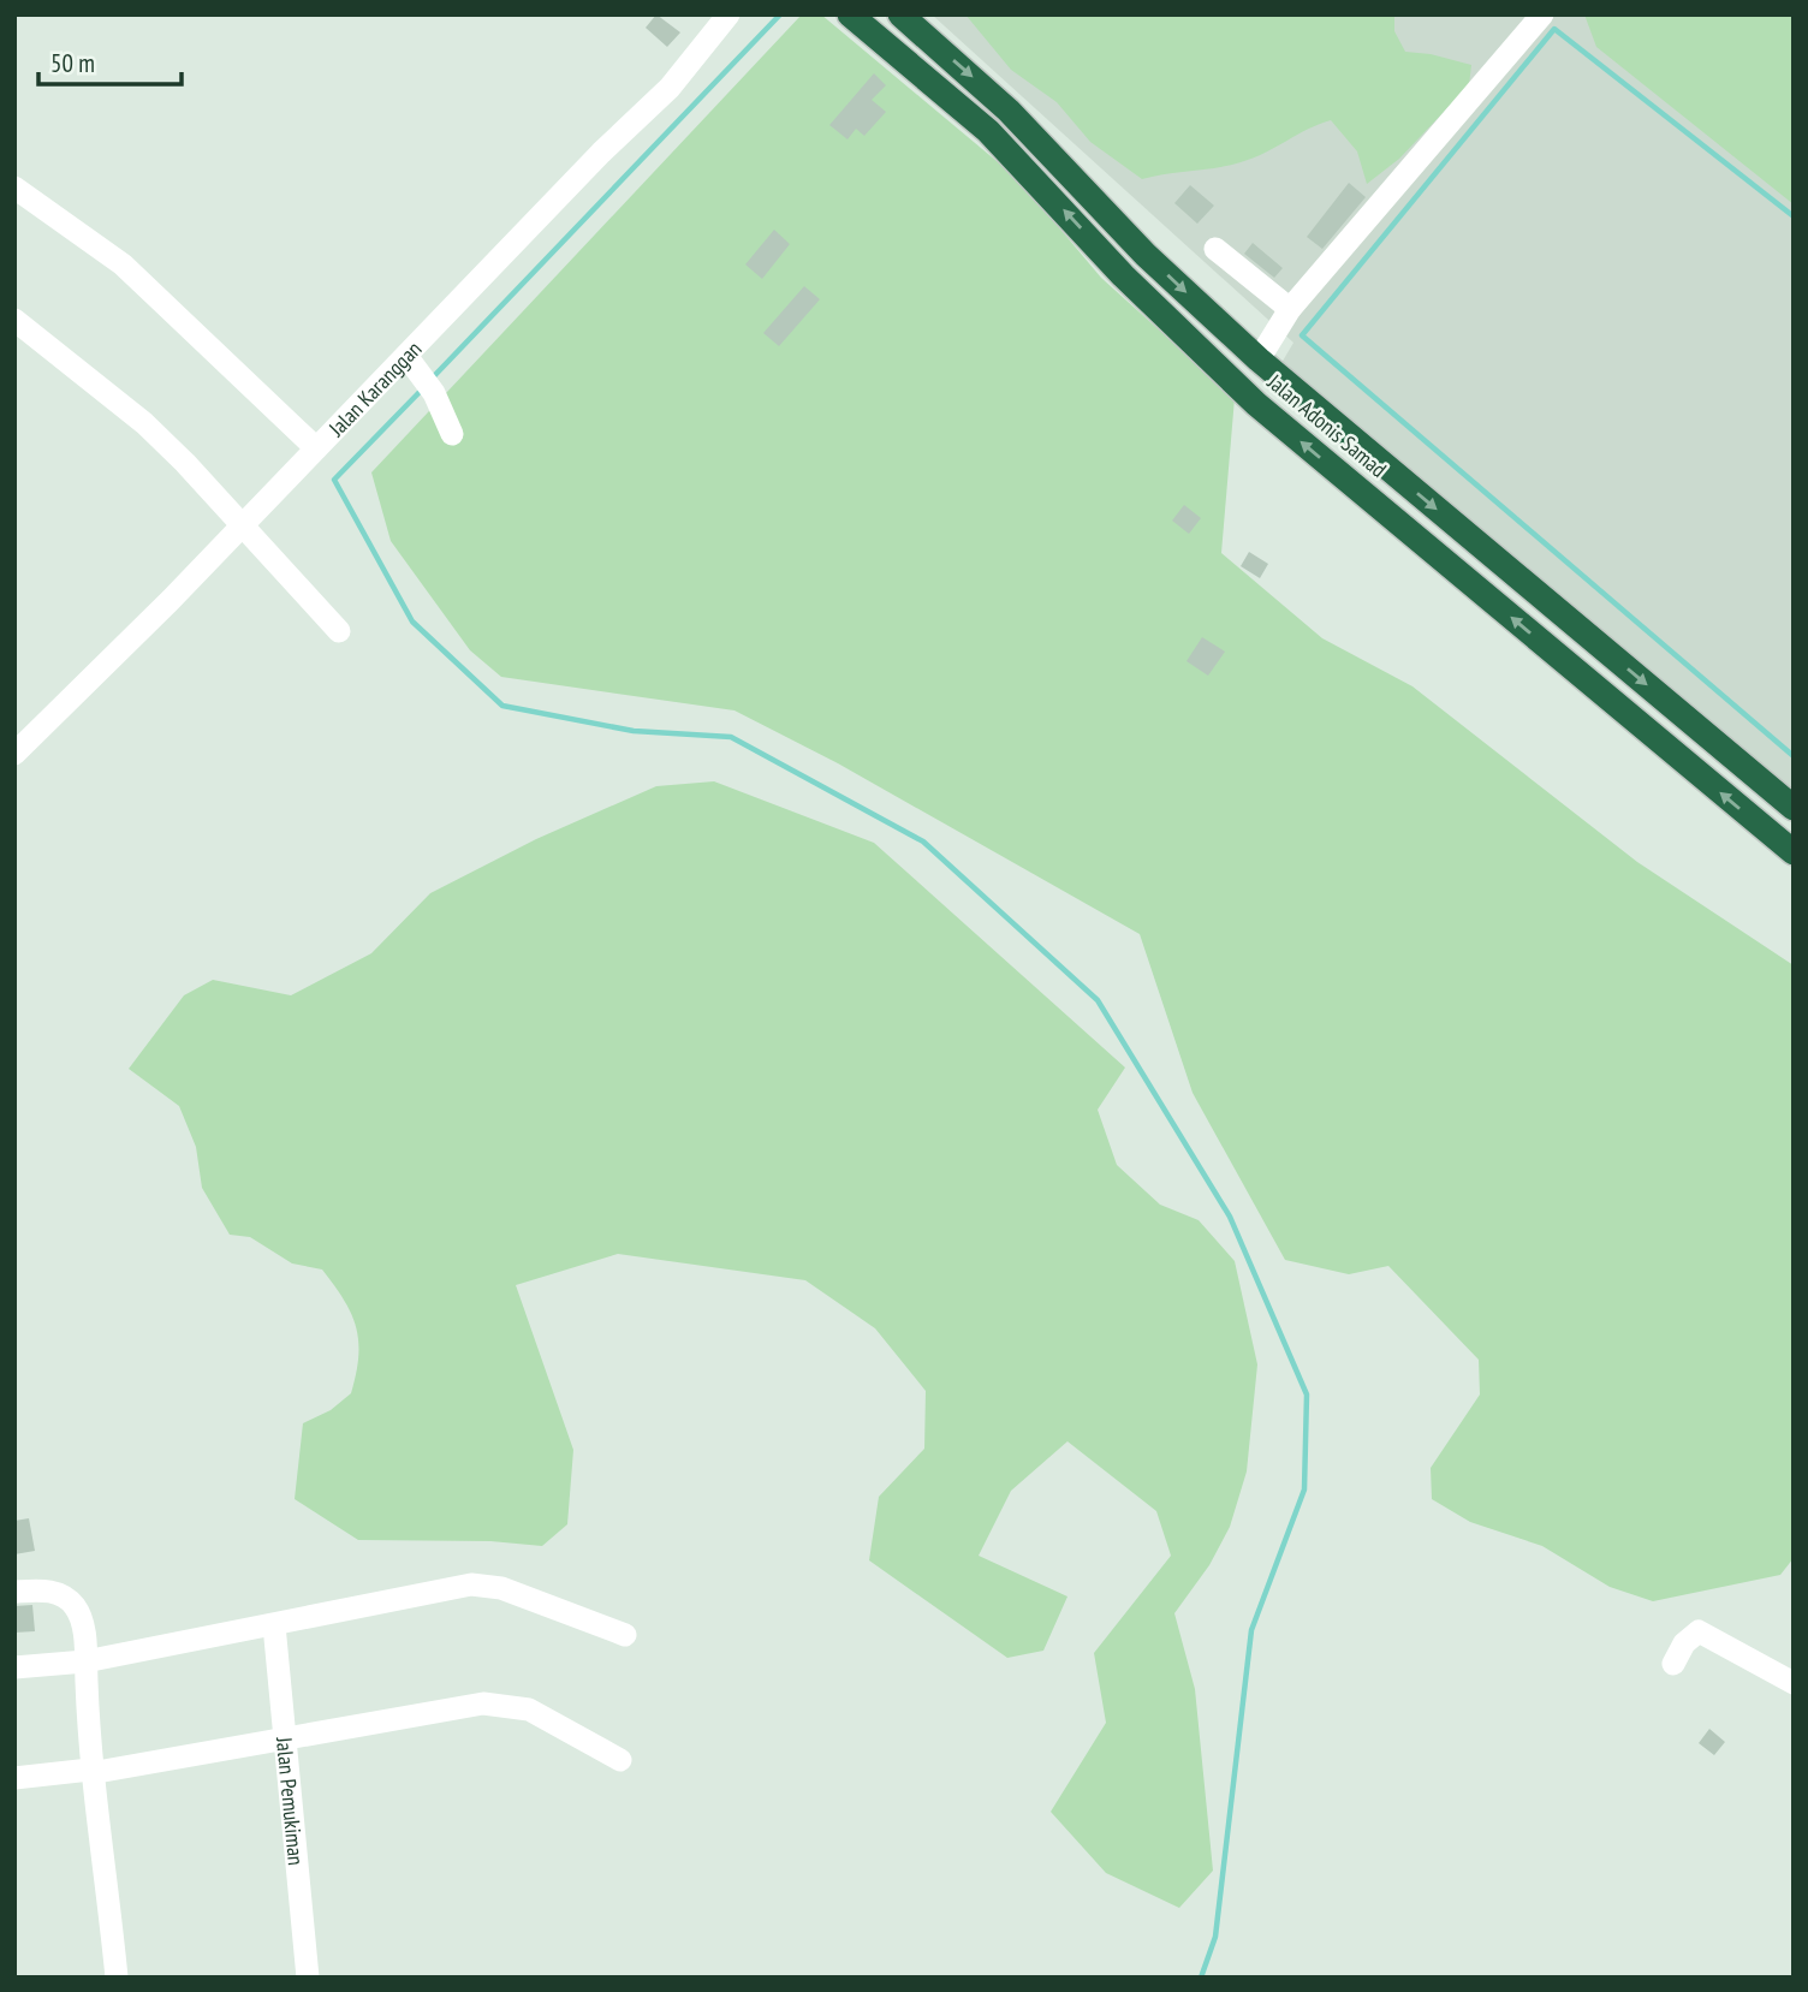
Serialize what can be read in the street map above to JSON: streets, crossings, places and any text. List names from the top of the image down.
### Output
{
  "streets": {
    "highway": ["Jalan Adonis Samad"],
    "street": ["Jalan Karanggan", "Jalan Pemukiman"]
  },
  "scale_bar": "50 m"
}
